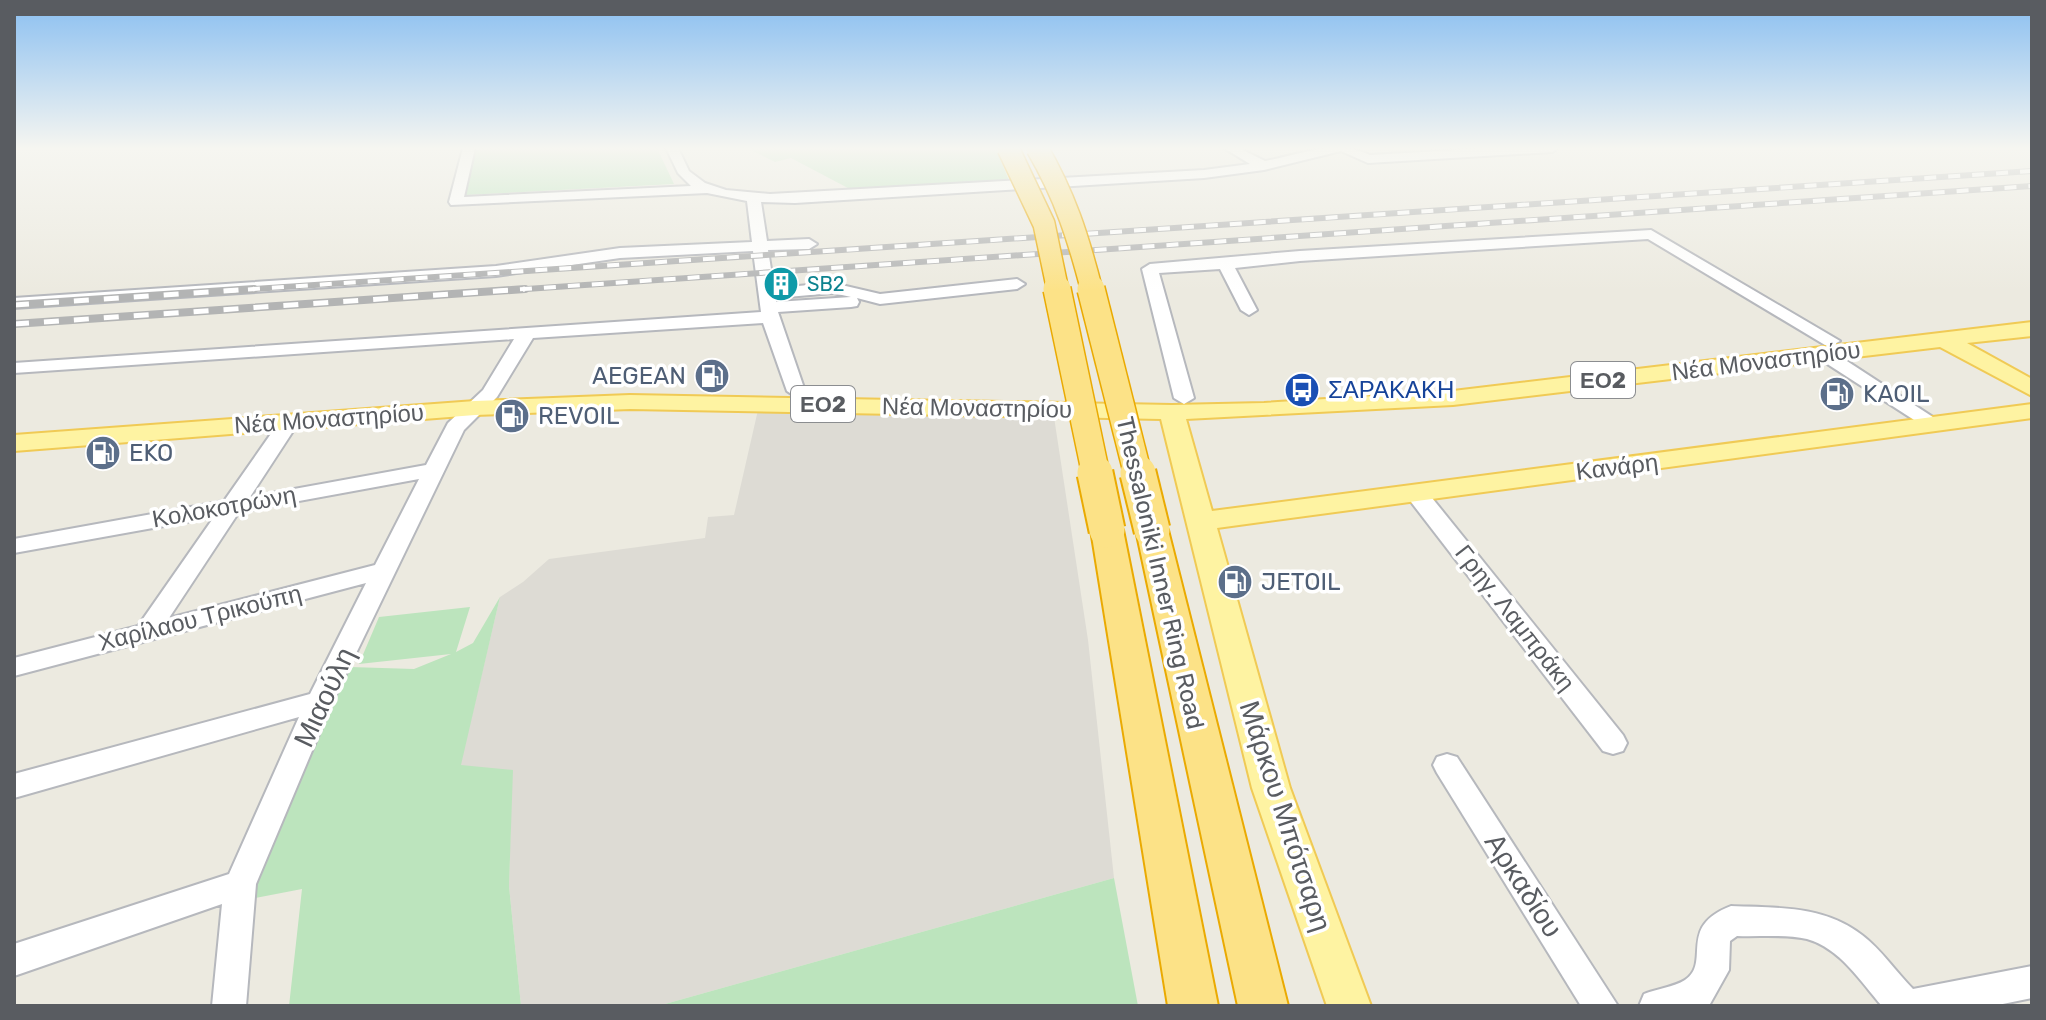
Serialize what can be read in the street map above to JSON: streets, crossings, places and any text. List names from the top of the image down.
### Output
{
  "streets": {
    "highway": ["Thessaloniki Inner Ring Road"],
    "main road": [
      "Νέα Μοναστηρίου",
      "ΕΟ2",
      "Κανάρη",
      "Μάρκου Μπότσαρη"
    ],
    "street": [
      "Κολοκοτρώνη",
      "Χαρίλαου Τρικούπη",
      "Γρηγ. Λαμπράκη",
      "Μιαούλη",
      "Αρκαδίου"
    ]
  },
  "crossings": [
    ["Νέα Μοναστηρίου", "Μιαούλη"],
    ["Νέα Μοναστηρίου", "Μάρκου Μπότσαρη"],
    ["Κανάρη", "Γρηγ. Λαμπράκη"],
    ["Κανάρη", "Μάρκου Μπότσαρη"],
    ["Κολοκοτρώνη", "Μιαούλη"],
    ["Χαρίλαου Τρικούπη", "Μιαούλη"]
  ],
  "places": {
    "building": ["SB2"],
    "fuel station": [
      "AEGEAN",
      "KAOIL",
      "REVOIL",
      "EKO",
      "JETOIL"
    ],
    "bus stop": ["ΣΑΡΑΚΑΚΗ"]
  }
}
